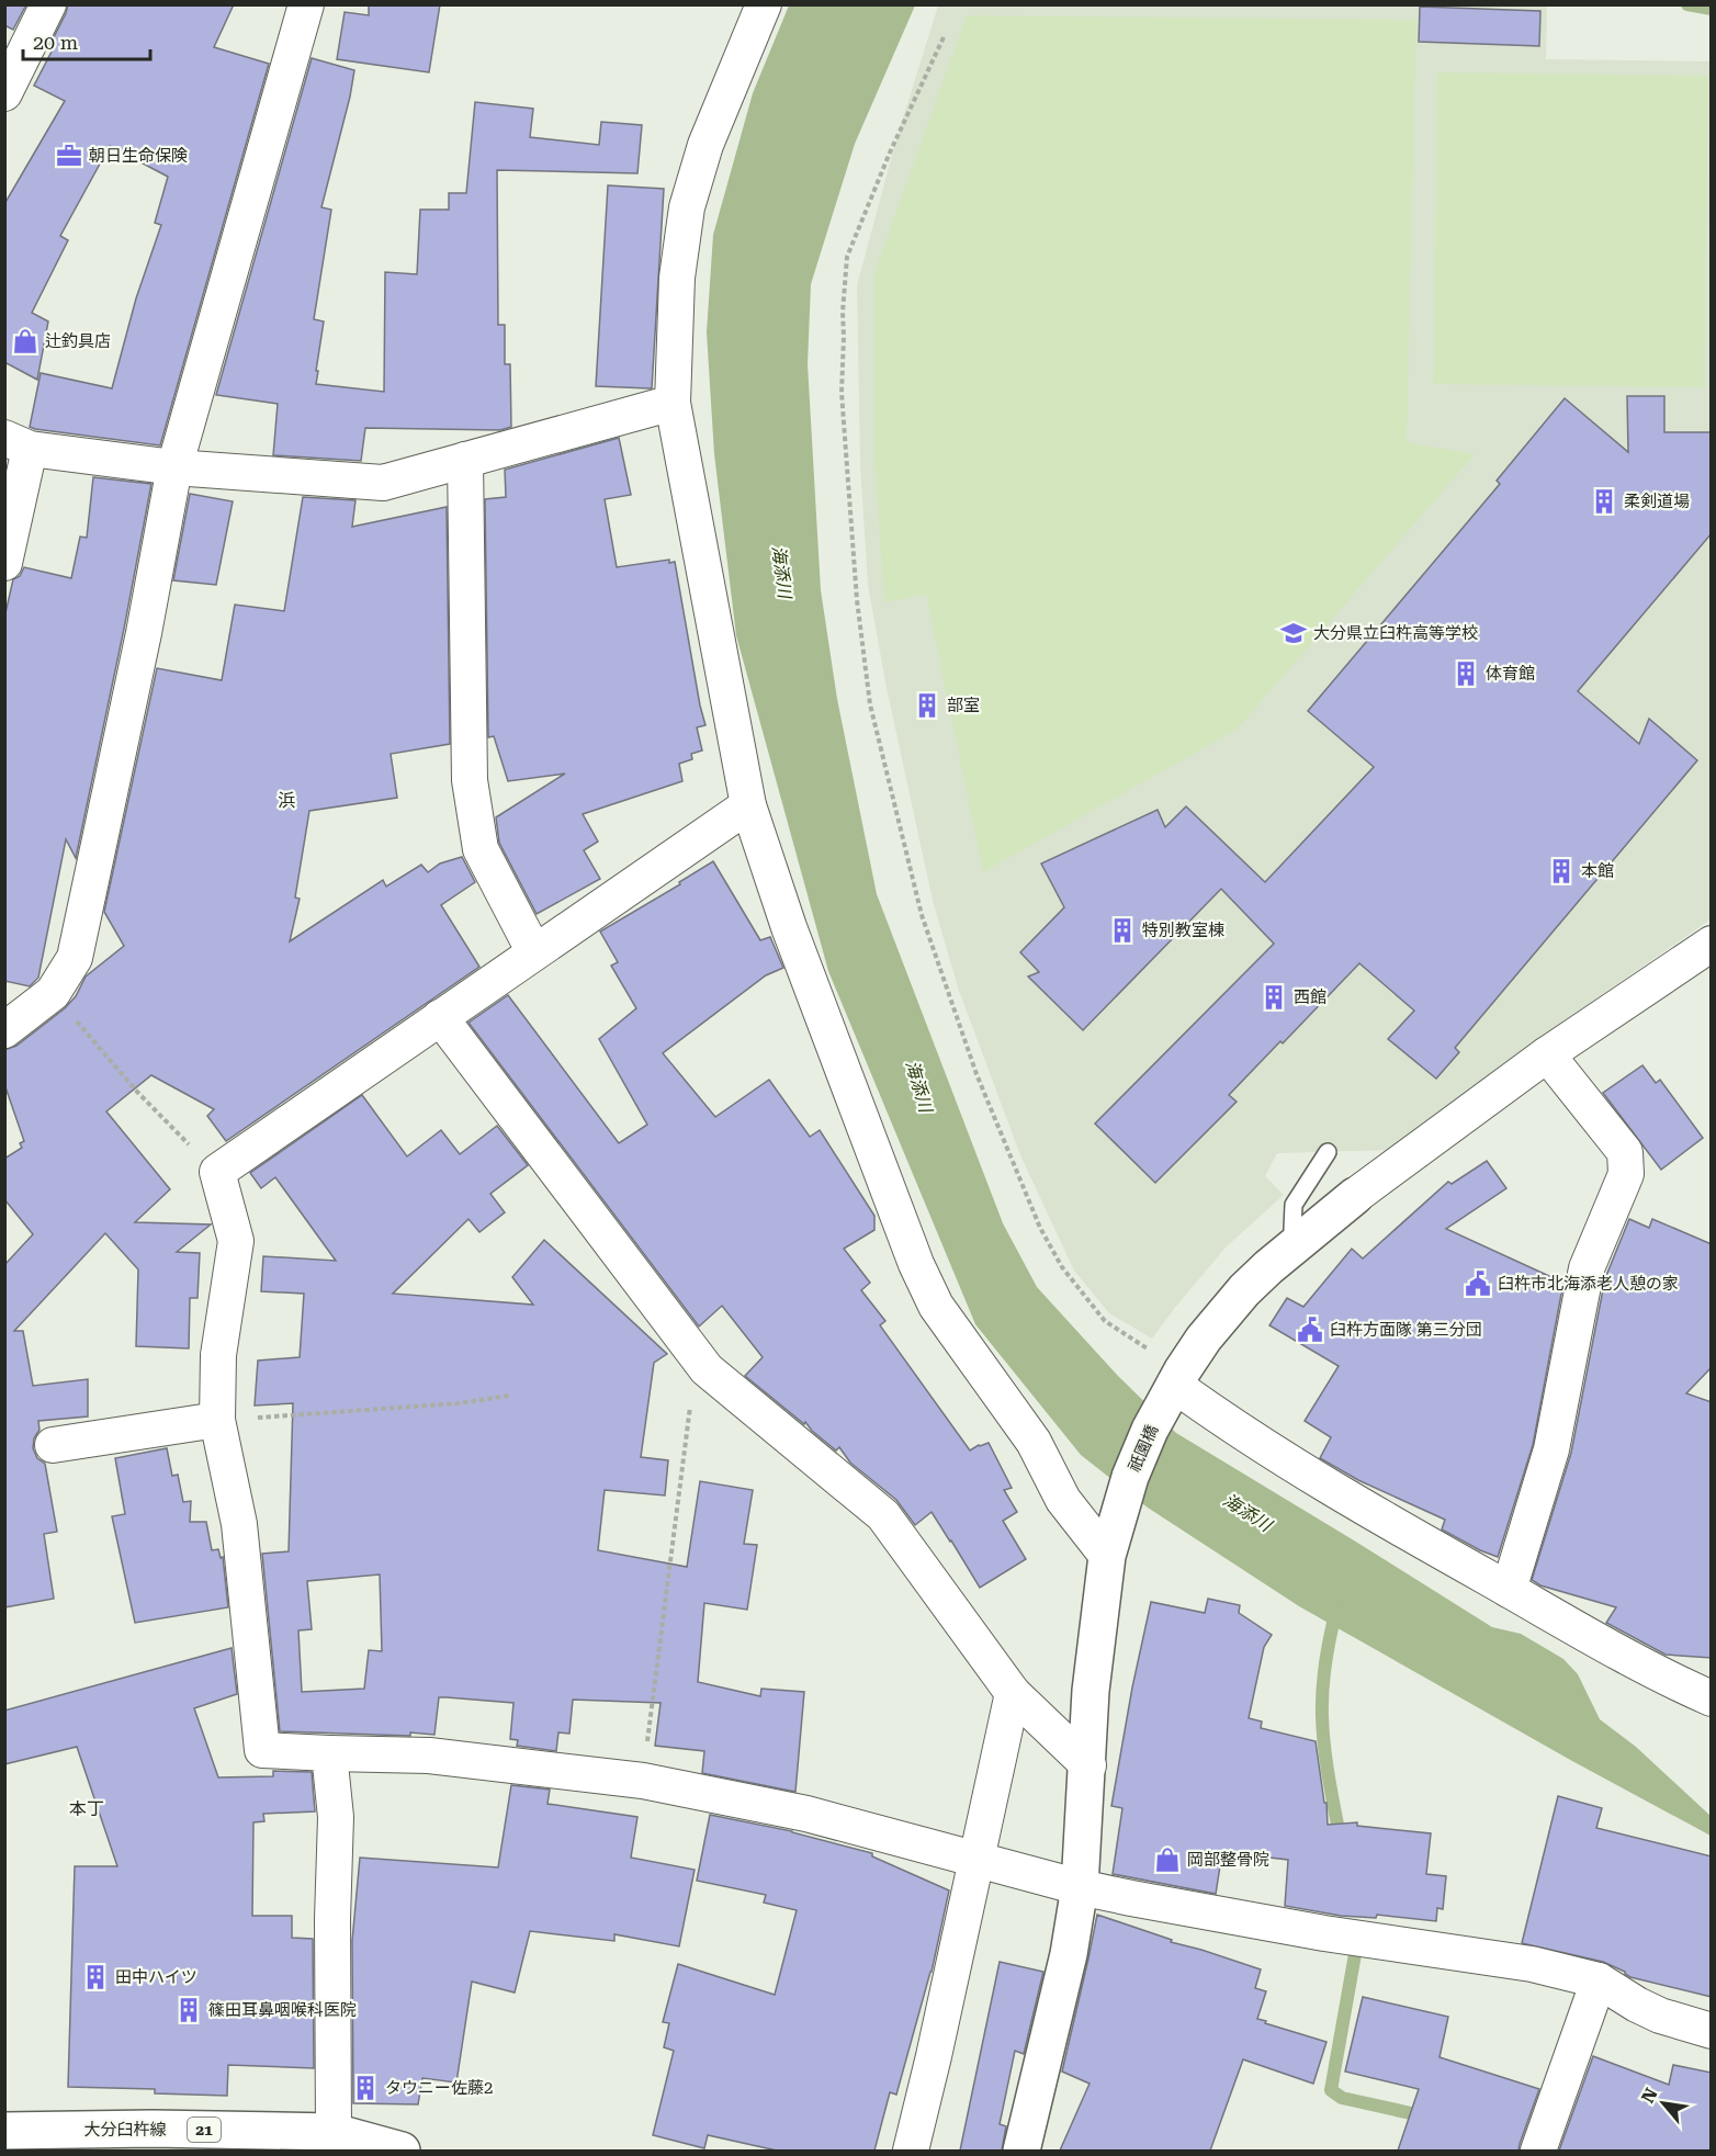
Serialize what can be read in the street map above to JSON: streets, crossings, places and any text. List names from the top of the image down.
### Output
{
  "streets": {
    "street": ["祇園橋", "大分臼杵線", "21"]
  },
  "districts": ["浜", "本丁"],
  "water": ["海添川"],
  "places": {
    "office": ["朝日生命保険"],
    "shop": ["辻釣具店", "岡部整骨院"],
    "building": [
      "柔剣道場",
      "体育館",
      "部室",
      "本館",
      "特別教室棟",
      "西館",
      "田中ハイツ",
      "篠田耳鼻咽喉科医院",
      "タウニー佐藤2"
    ],
    "school or university": ["大分県立臼杵高等学校"],
    "public building": ["臼杵市北海添老人憩の家", "臼杵方面隊 第三分団"]
  },
  "scale_bar": "20 m",
  "north": "top left"
}
